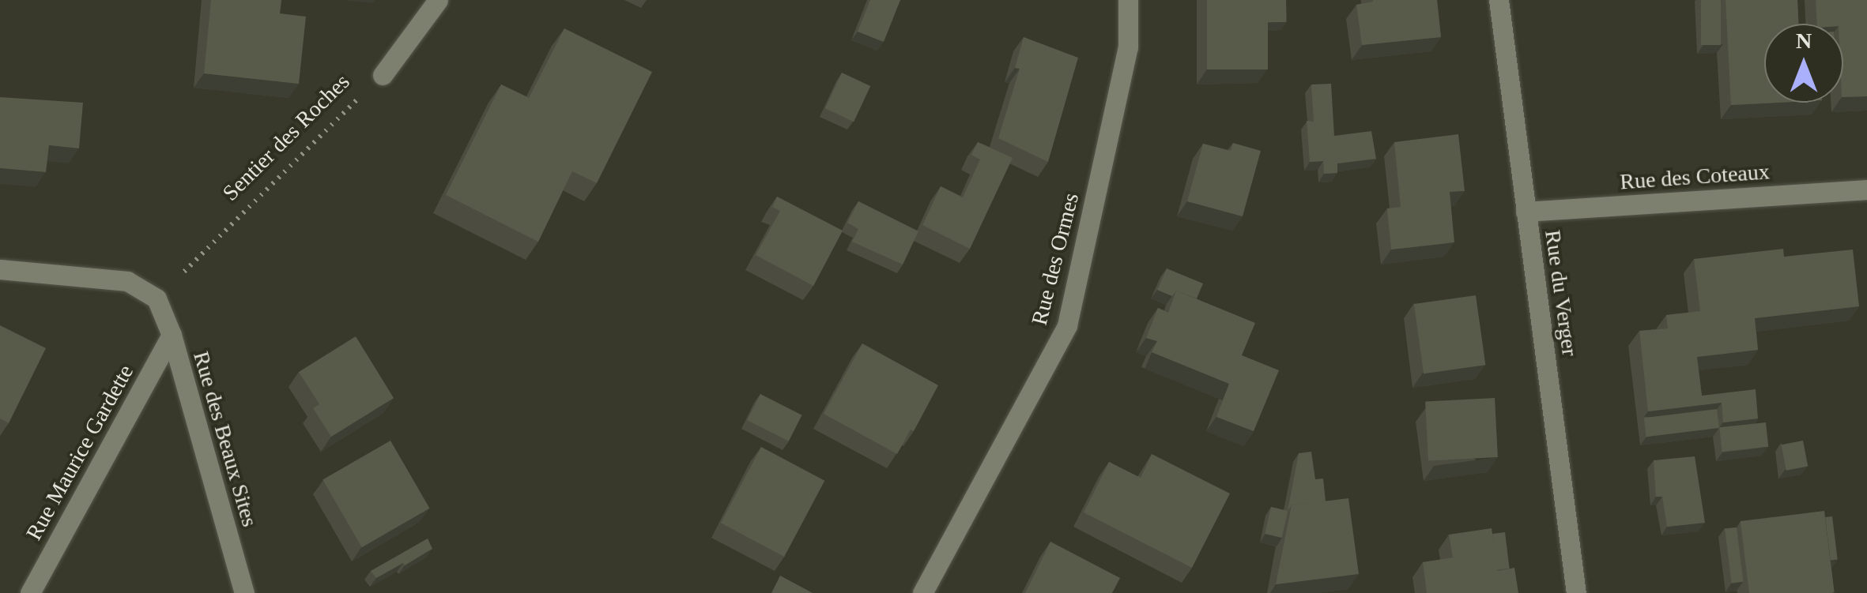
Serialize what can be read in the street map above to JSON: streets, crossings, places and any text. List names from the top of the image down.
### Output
{
  "streets": {
    "street": [
      "Sentier des Roches",
      "Rue des Coteaux",
      "Rue des Ormes",
      "Rue du Verger",
      "Rue des Beaux Sites",
      "Rue Maurice Gardette"
    ]
  },
  "crossings": [
    ["Sentier des Roches", "Rue des Beaux Sites"],
    ["Rue des Coteaux", "Rue du Verger"],
    ["Rue des Beaux Sites", "Rue Maurice Gardette"]
  ],
  "north": "top"
}
